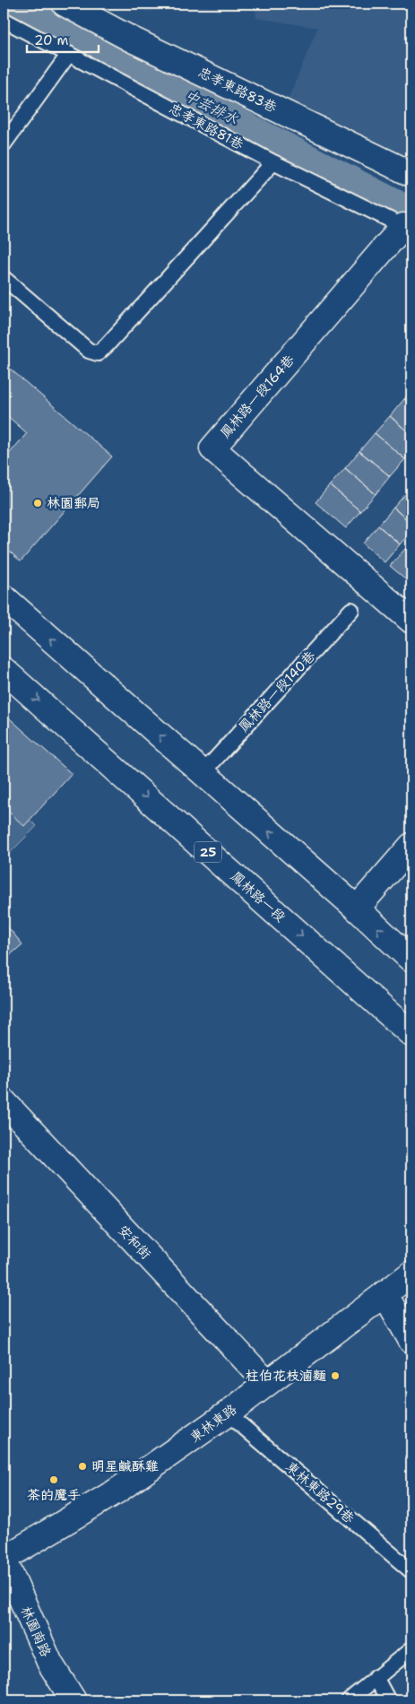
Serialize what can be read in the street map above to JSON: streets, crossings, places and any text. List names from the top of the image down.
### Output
{
  "streets": {
    "street": [
      "忠孝東路83巷",
      "鳳林路一段164巷",
      "25",
      "鳳林路一段",
      "安和街",
      "東林東路",
      "林園南路"
    ],
    "lane": ["忠孝東路81巷", "鳳林路一段140巷", "東林東路29巷"]
  },
  "crossings": [
    ["忠孝東路81巷", "鳳林路一段164巷"],
    ["安和街", "東林東路"],
    ["東林東路", "東林東路29巷"],
    ["東林東路", "林園南路"]
  ],
  "water": ["中芸排水"],
  "places": [
    "林園郵局",
    "柱伯花枝滷麵",
    "明星鹹酥雞",
    "茶的魔手"
  ],
  "scale_bar": "20 m"
}
